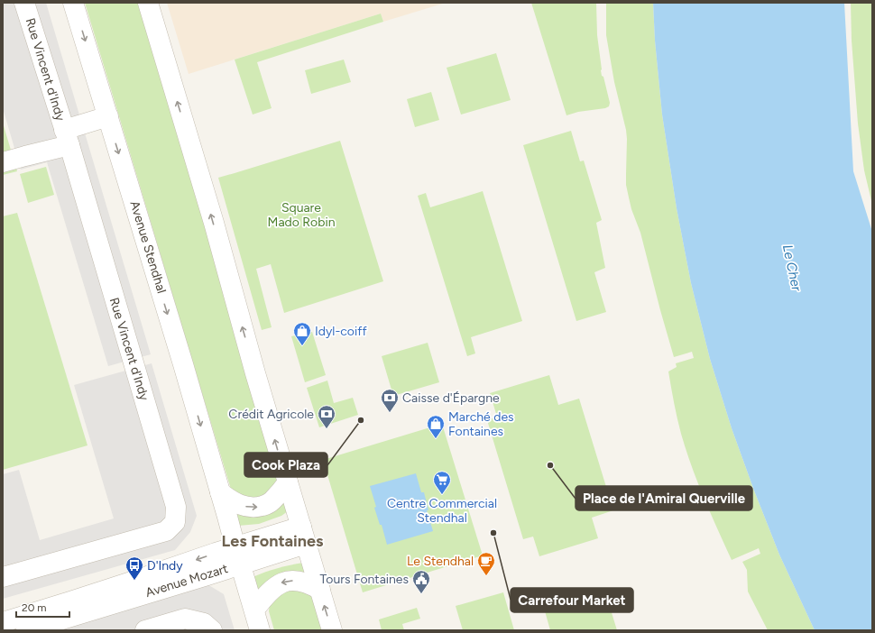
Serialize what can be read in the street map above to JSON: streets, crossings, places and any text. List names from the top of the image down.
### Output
{
  "streets": {
    "street": ["Rue Vincent d'Indy", "Avenue Stendhal", "Avenue Mozart"]
  },
  "crossings": [
    ["Avenue Stendhal", "Avenue Mozart"]
  ],
  "districts": ["Les Fontaines"],
  "water": ["Le Cher"],
  "parks": ["Square Mado Robin"],
  "places": {
    "shop": ["Idyl-coiff", "Marché des Fontaines"],
    "bank": ["Caisse d'Épargne", "Crédit Agricole"],
    "other": ["Cook Plaza", "Place de l'Amiral Querville", "Carrefour Market"],
    "supermarket": ["Centre Commercial Stendhal"],
    "cafe": ["Le Stendhal"],
    "bus stop": ["D'Indy"],
    "public building": ["Tours Fontaines"]
  },
  "scale_bar": "20 m"
}
